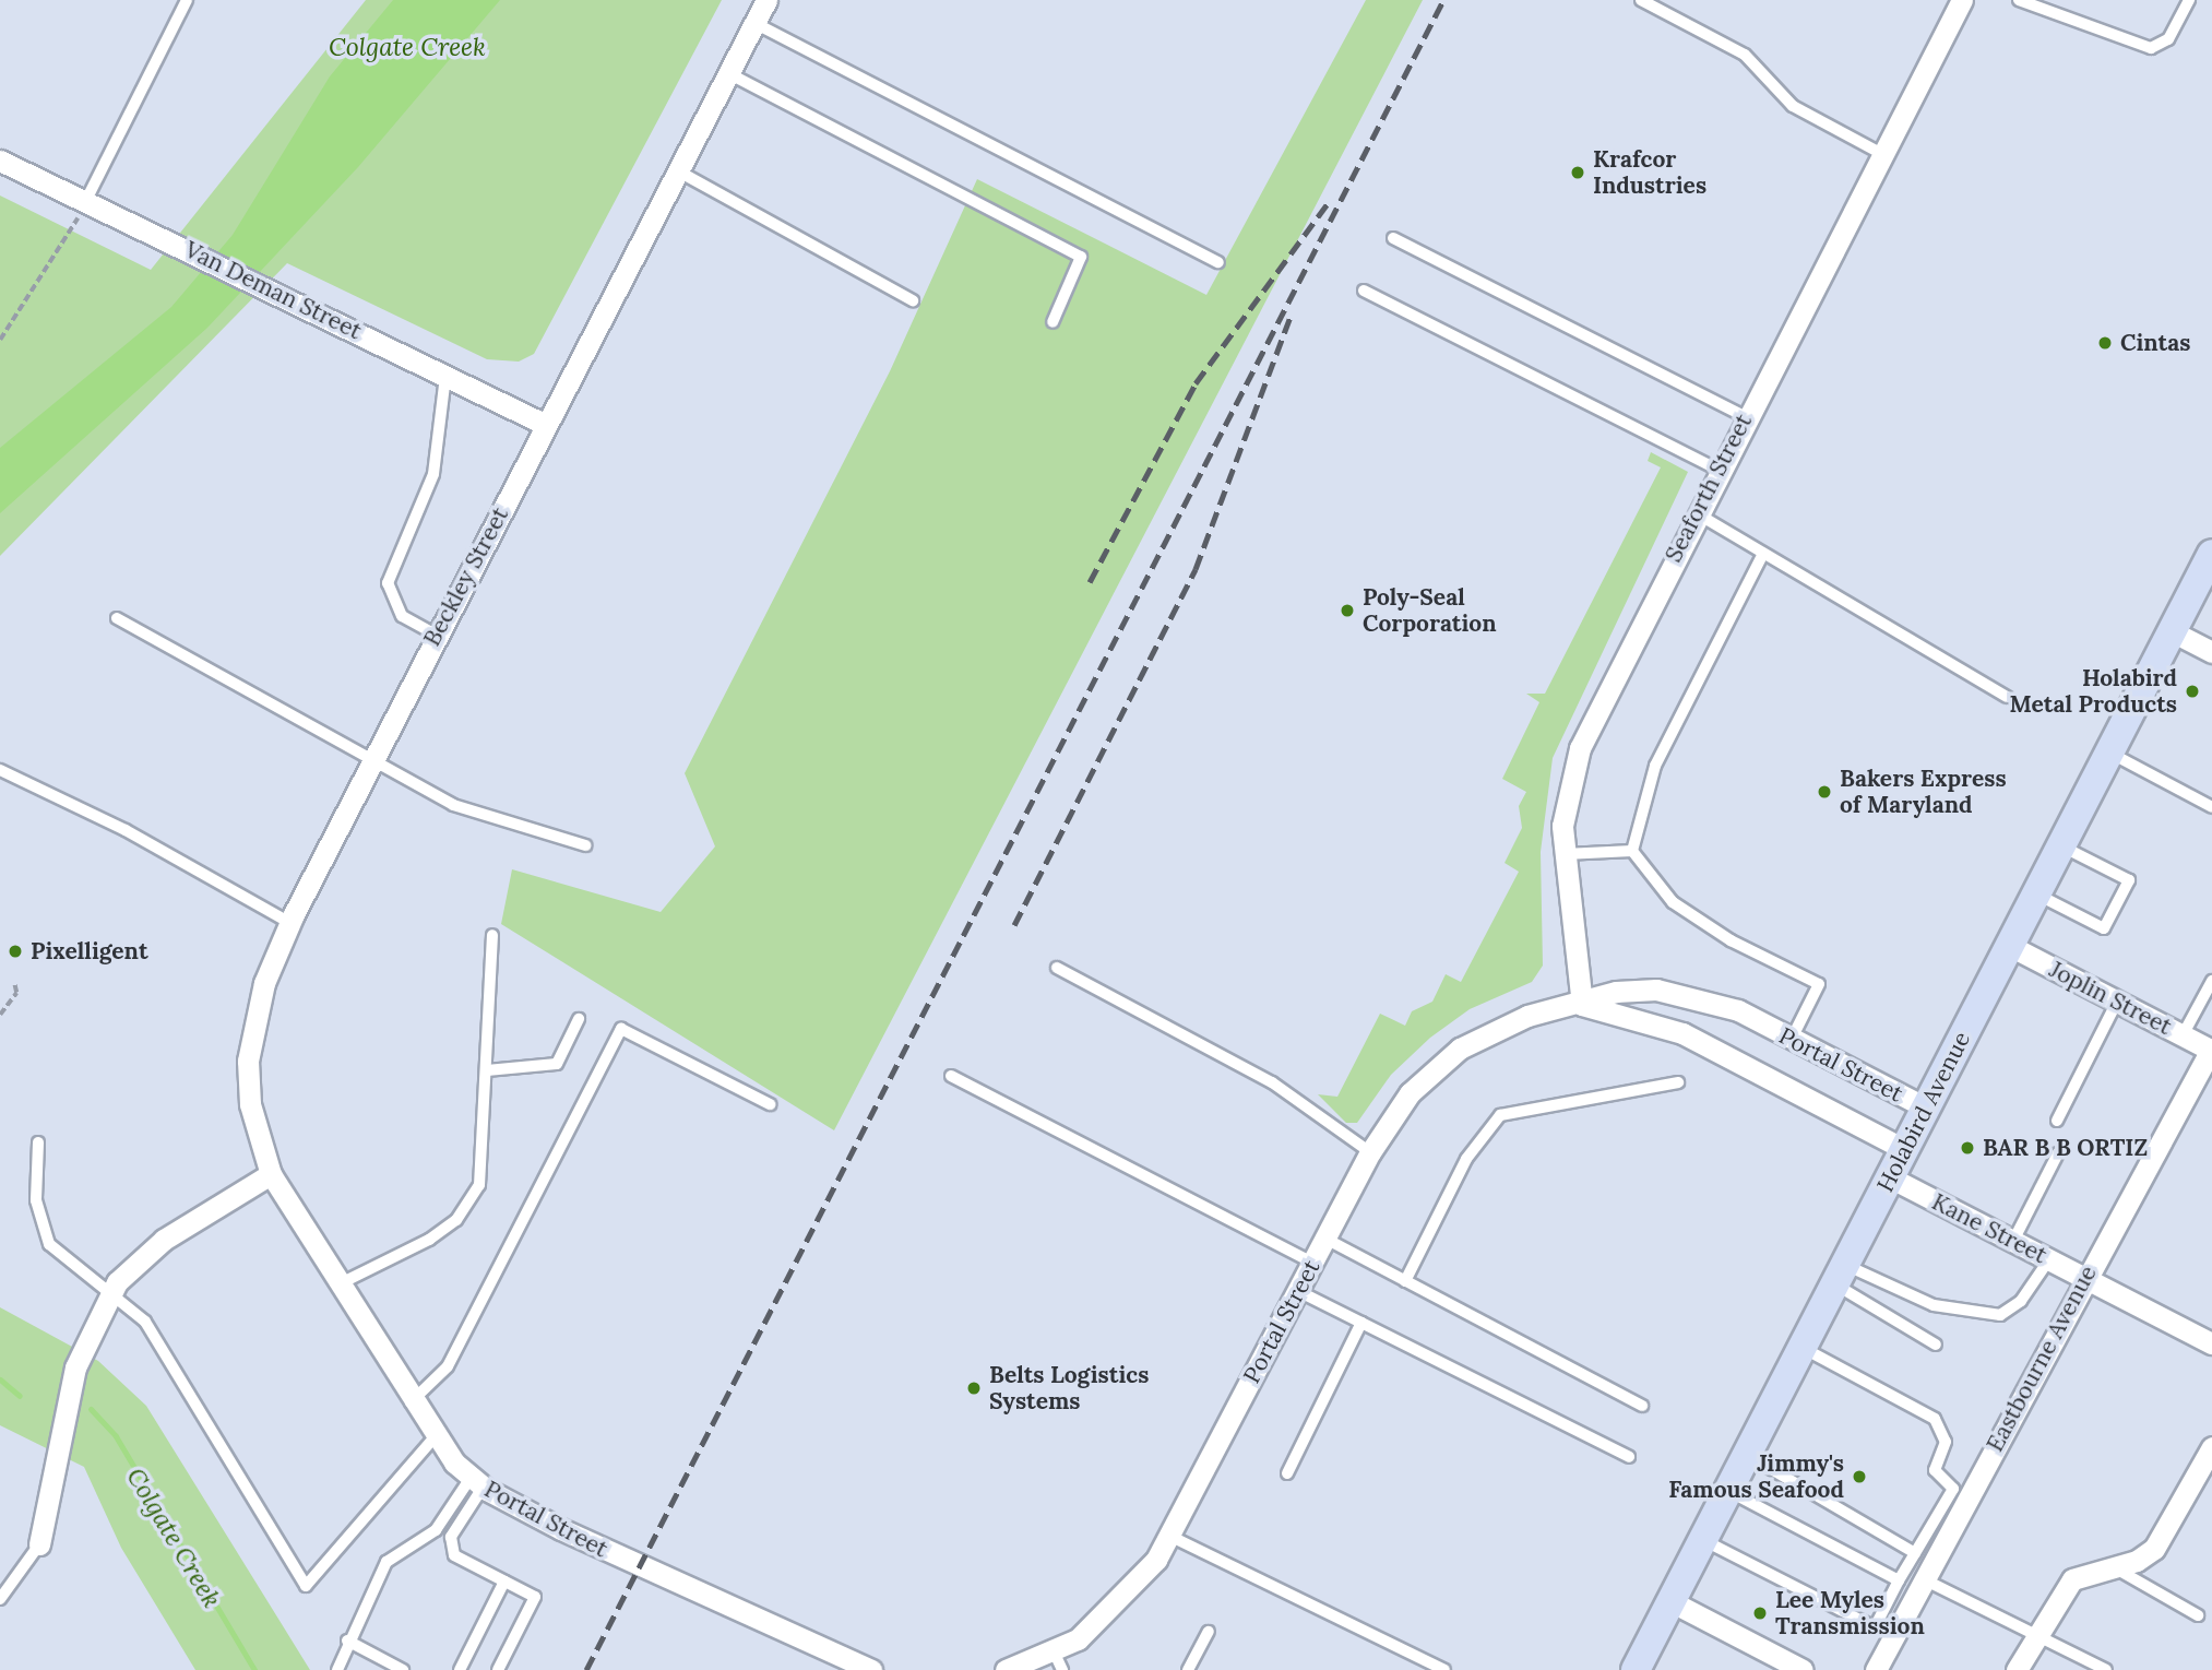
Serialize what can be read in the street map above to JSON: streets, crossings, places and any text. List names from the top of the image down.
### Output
{
  "streets": {
    "main road": ["Holabird Avenue"],
    "street": [
      "Van Deman Street",
      "Seaforth Street",
      "Beckley Street",
      "Joplin Street",
      "Portal Street",
      "Kane Street",
      "Eastbourne Avenue"
    ]
  },
  "crossings": [
    ["Van Deman Street", "Beckley Street"],
    ["Seaforth Street", "Portal Street"],
    ["Beckley Street", "Portal Street"],
    ["Joplin Street", "Holabird Avenue"],
    ["Joplin Street", "Eastbourne Avenue"],
    ["Portal Street", "Holabird Avenue"],
    ["Holabird Avenue", "Kane Street"],
    ["Kane Street", "Eastbourne Avenue"]
  ],
  "water": ["Colgate Creek"],
  "places": [
    "Krafcor Industries",
    "Cintas",
    "Poly-Seal Corporation",
    "Holabird Metal Products",
    "Bakers Express of Maryland",
    "Pixelligent",
    "BAR B B ORTIZ",
    "Belts Logistics Systems",
    "Jimmy's Famous Seafood",
    "Lee Myles Transmission"
  ]
}
